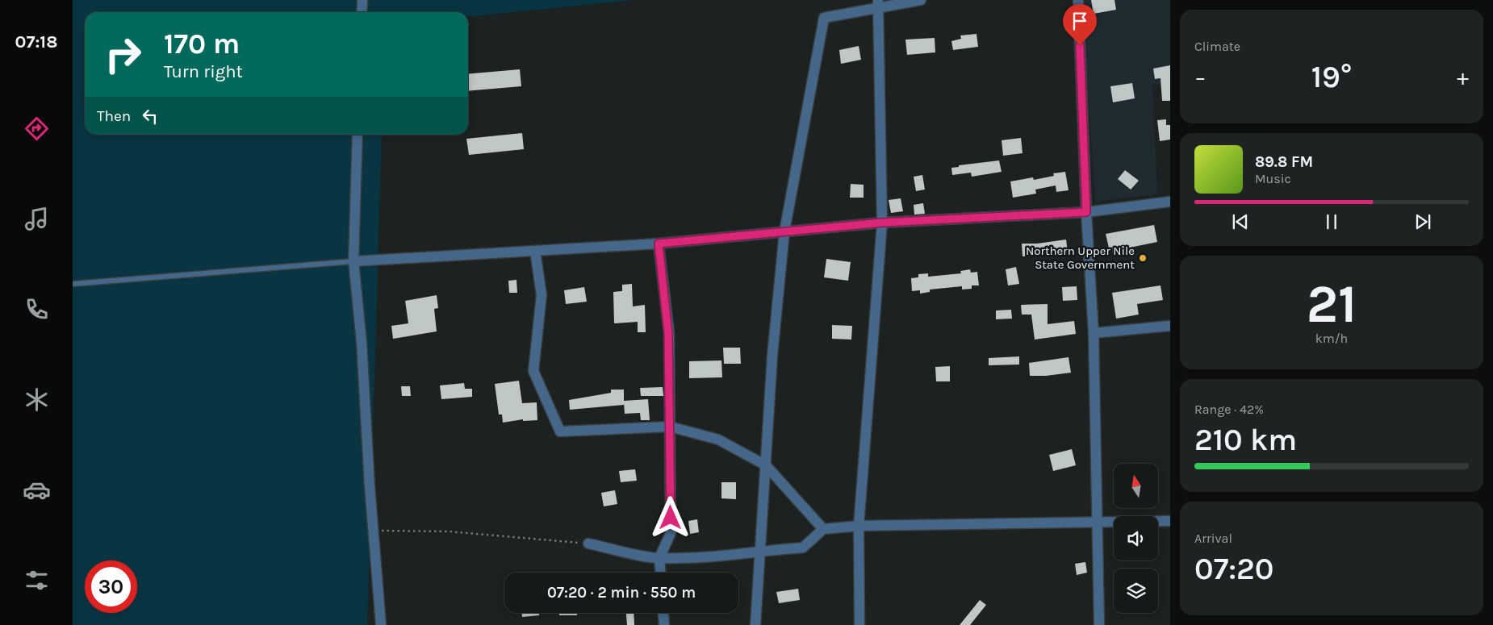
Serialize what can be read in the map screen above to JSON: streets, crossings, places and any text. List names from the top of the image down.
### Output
{
  "places": ["Northern Upper Nile State Government"],
  "north": "top",
  "page": {
    "tabs": "07:18",
    "tile": [
      "Climate",
      ["21", "km/h"],
      ["Range · 42%", "210 km"],
      ["Arrival", "07:20"]
    ],
    "turn": ["170 m", "Turn right"],
    "heat": ["−", "19°", "+"],
    "then": "Then",
    "song": ["89.8 FM", "Music"],
    "limit": "30",
    "trip": "07:20 · 2 min · 550 m"
  }
}
